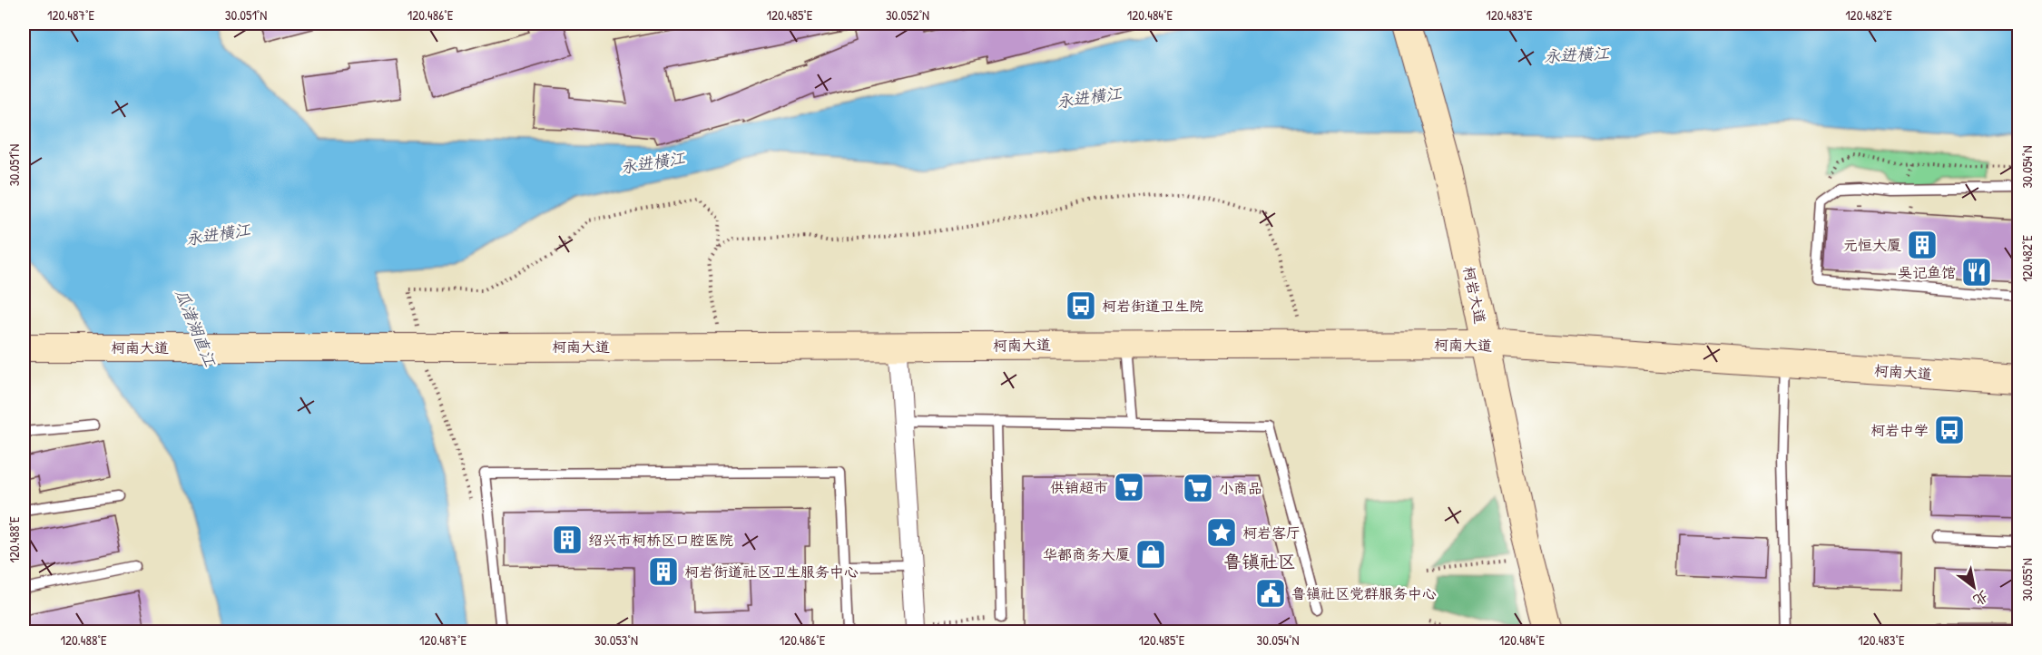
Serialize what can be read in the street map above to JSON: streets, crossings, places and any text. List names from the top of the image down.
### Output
{
  "streets": {
    "main road": ["柯岩大道", "柯南大道"]
  },
  "crossings": [
    ["柯岩大道", "柯南大道"]
  ],
  "districts": ["鲁镇社区"],
  "water": ["永进横江", "瓜渚湖直江"],
  "places": {
    "building": ["元恒大厦", "绍兴市柯桥区口腔医院", "柯岩街道社区卫生服务中心"],
    "restaurant": ["吴记鱼馆"],
    "bus stop": ["柯岩街道卫生院", "柯岩中学"],
    "supermarket": ["供销超市", "小商品"],
    "place": ["柯岩客厅"],
    "shop": ["华都商务大厦"],
    "public building": ["鲁镇社区党群服务中心"]
  },
  "north": "bottom right",
  "coordinates": [
    "120.487°E",
    "30.051°N",
    "120.486°E",
    "120.485°E",
    "30.052°N",
    "120.484°E",
    "120.483°E",
    "120.482°E",
    "30.054°N",
    "120.488°E",
    "30.055°N",
    "30.053°N"
  ]
}
